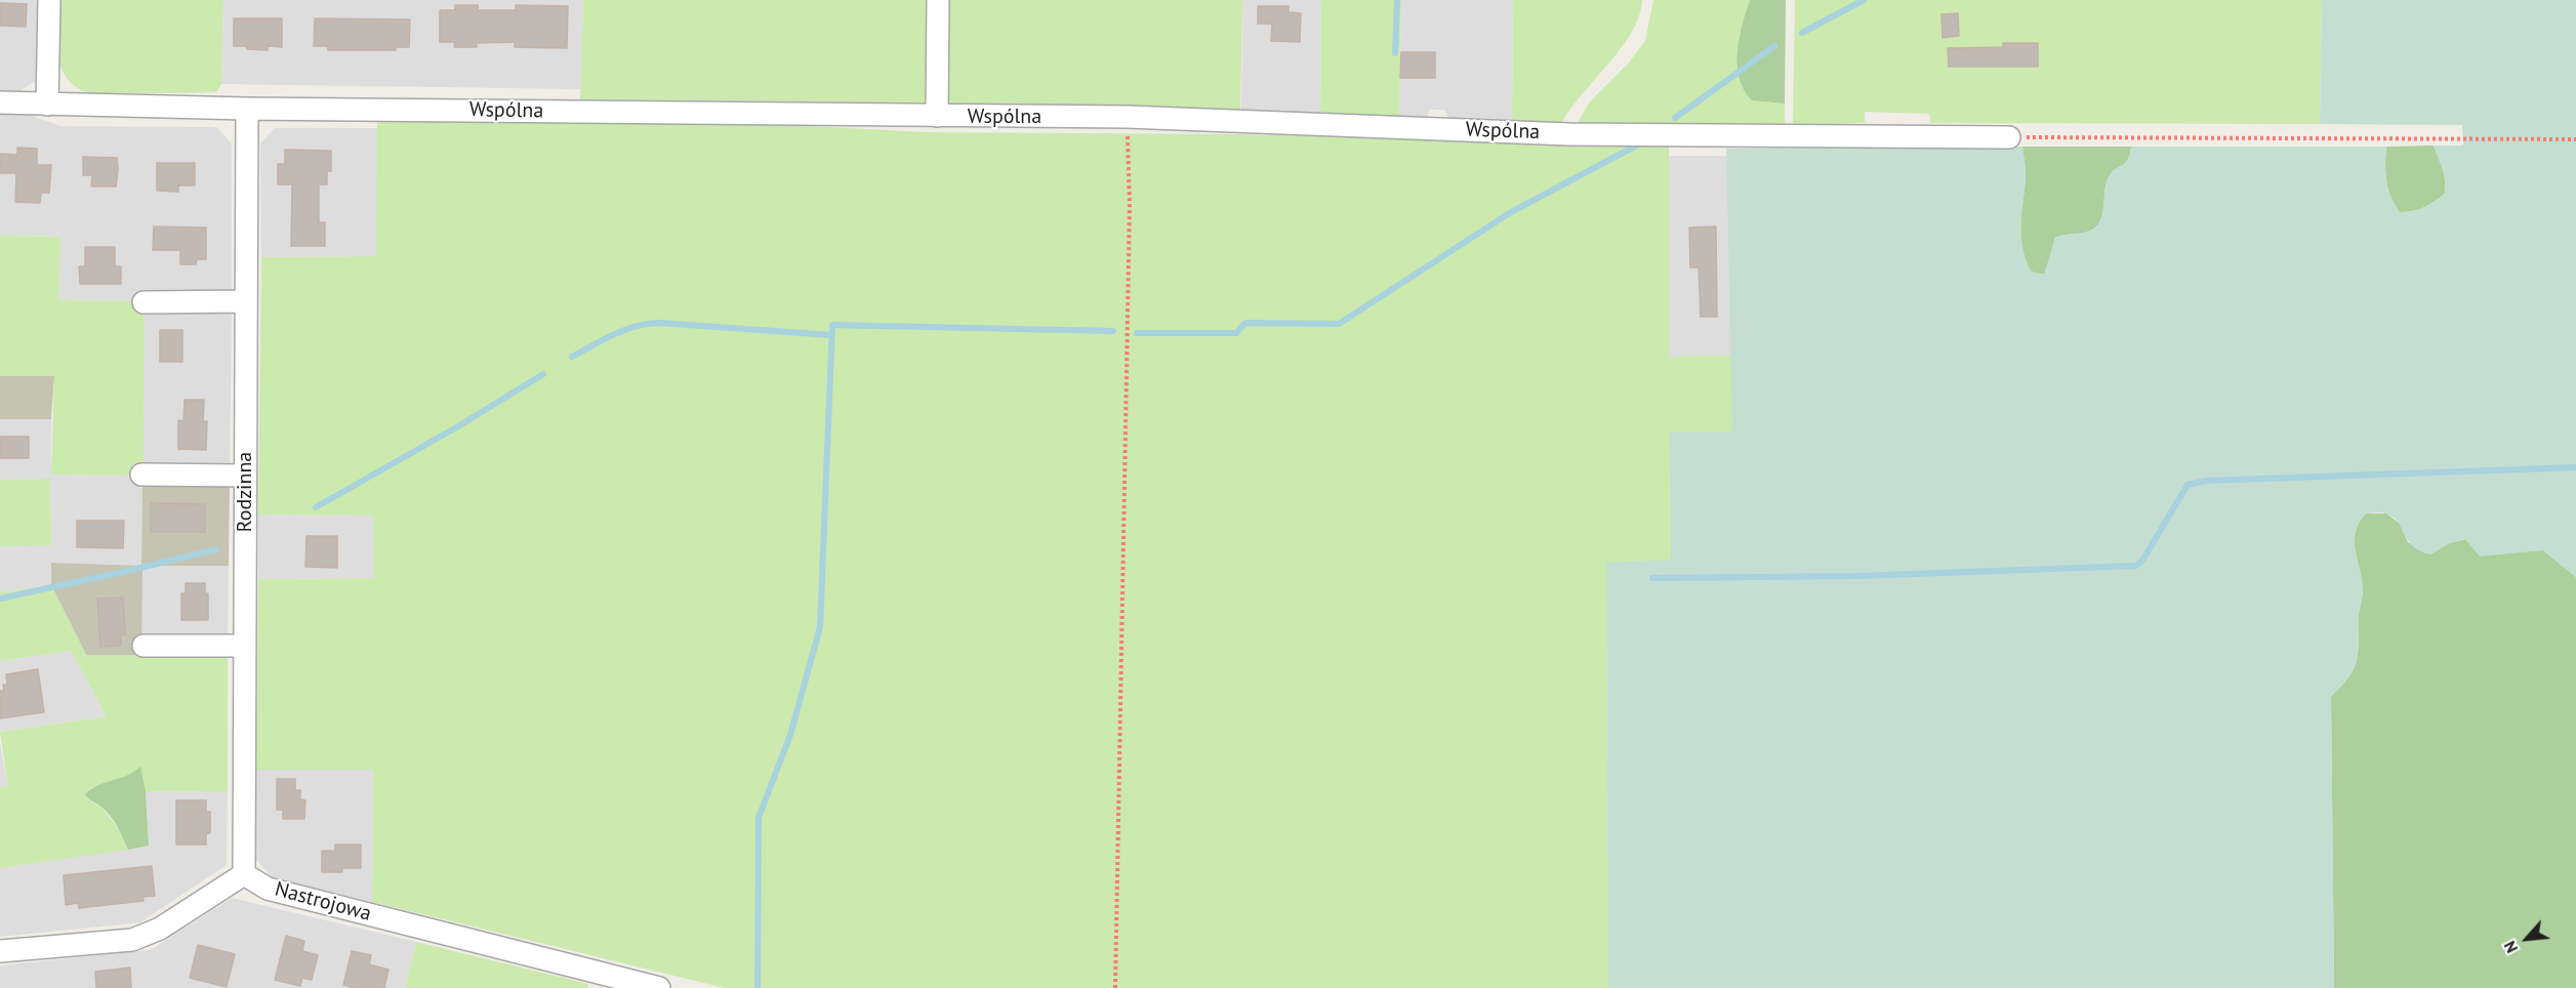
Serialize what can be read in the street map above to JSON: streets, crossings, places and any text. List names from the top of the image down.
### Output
{
  "streets": {
    "street": ["Wspólna", "Rodzinna", "Nastrojowa"]
  },
  "crossings": [
    ["Wspólna", "Rodzinna"],
    ["Rodzinna", "Nastrojowa"]
  ],
  "north": "bottom left"
}
